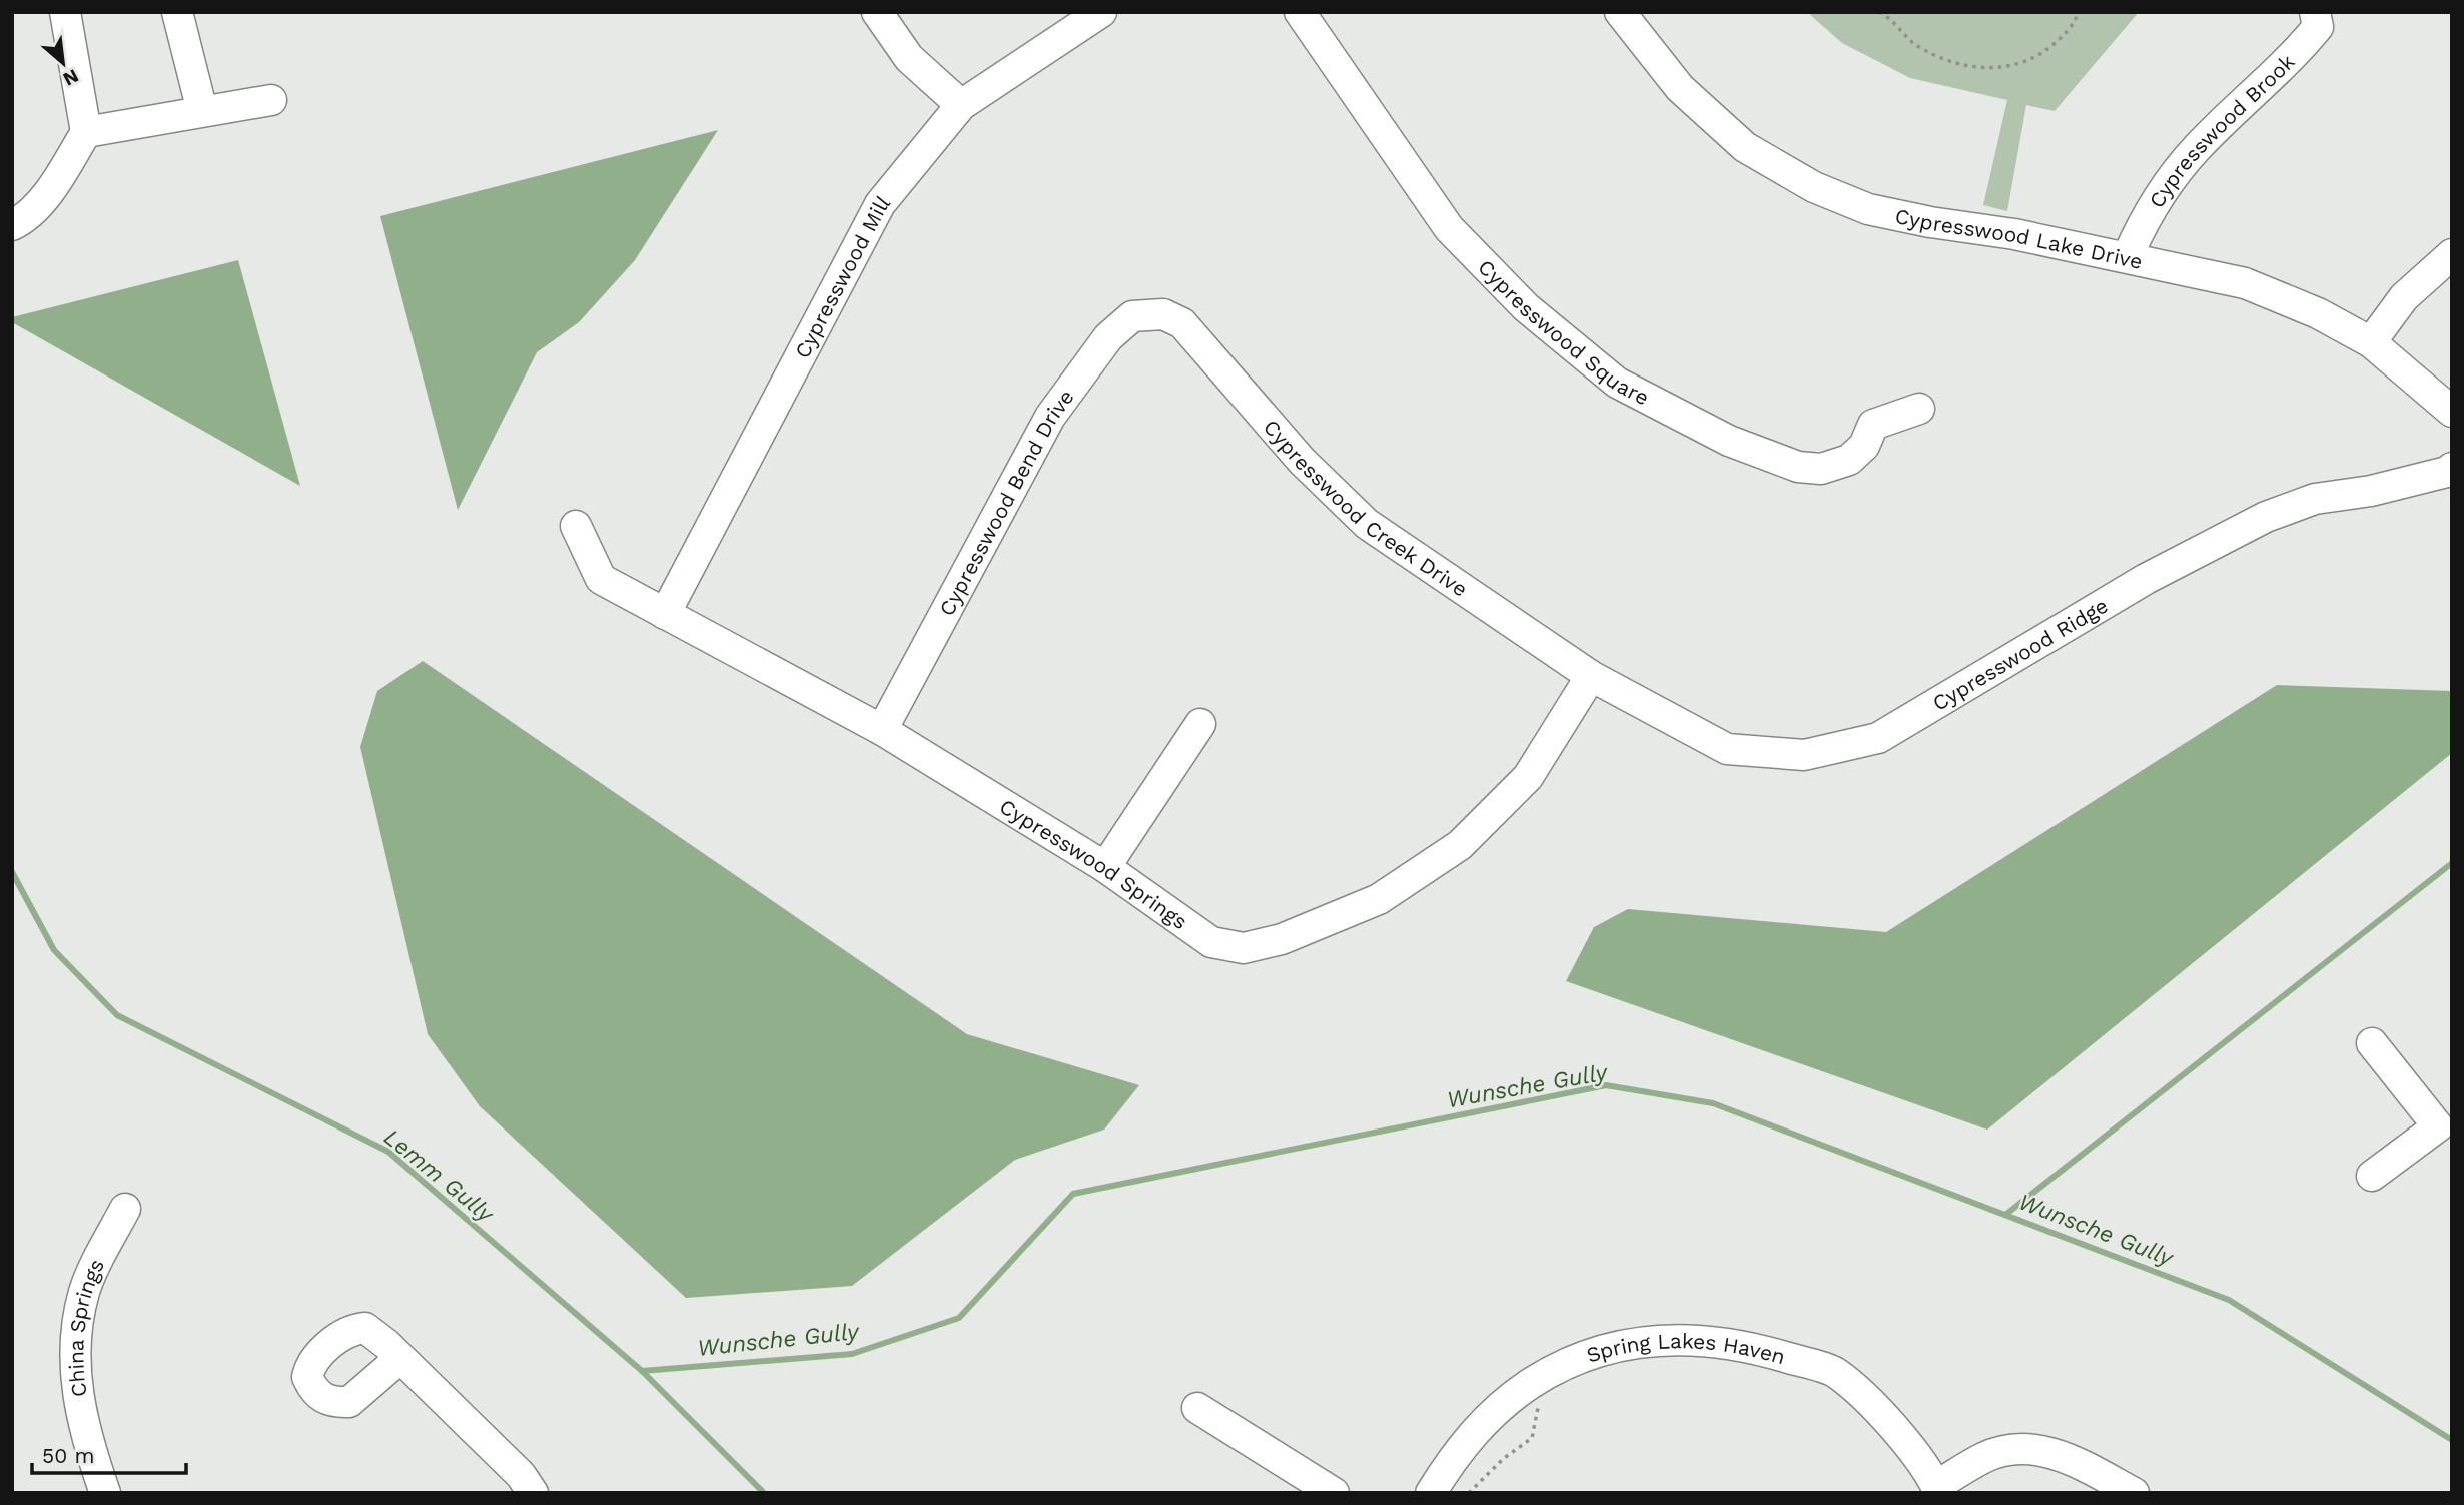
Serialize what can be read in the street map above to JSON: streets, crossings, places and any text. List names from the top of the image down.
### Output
{
  "streets": {
    "street": [
      "Cypresswood Brook",
      "Cypresswood Lake Drive",
      "Cypresswood Mill",
      "Cypresswood Square",
      "Cypresswood Bend Drive",
      "Cypresswood Creek Drive",
      "Cypresswood Ridge",
      "Cypresswood Springs",
      "China Springs",
      "Spring Lakes Haven"
    ]
  },
  "crossings": [
    ["Cypresswood Brook", "Cypresswood Lake Drive"],
    ["Cypresswood Mill", "Cypresswood Springs"],
    ["Cypresswood Bend Drive", "Cypresswood Creek Drive"],
    ["Cypresswood Bend Drive", "Cypresswood Springs"],
    ["Cypresswood Creek Drive", "Cypresswood Ridge"],
    ["Cypresswood Creek Drive", "Cypresswood Springs"],
    ["Cypresswood Ridge", "Cypresswood Springs"]
  ],
  "water": ["Wunsche Gully", "Lemm Gully"],
  "scale_bar": "50 m",
  "north": "bottom right"
}
